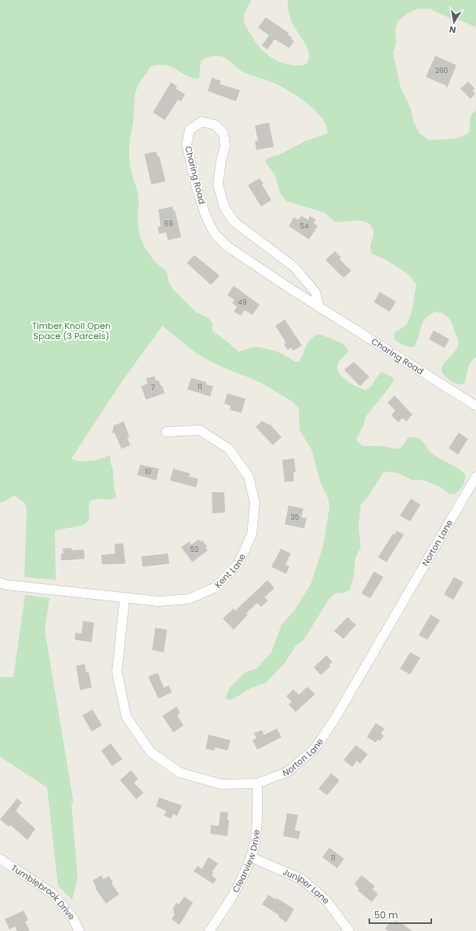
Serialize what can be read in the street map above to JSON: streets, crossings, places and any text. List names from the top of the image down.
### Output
{
  "streets": {
    "street": [
      "Charing Road",
      "Norton Lane",
      "Kent Lane",
      "Clearview Drive",
      "Juniper Lane",
      "Tumblebrook Drive"
    ]
  },
  "crossings": [
    ["Norton Lane", "Kent Lane"],
    ["Norton Lane", "Clearview Drive"],
    ["Clearview Drive", "Juniper Lane"]
  ],
  "parks": ["Timber Knoll Open Space (3 Parcels)"],
  "house_numbers": [
    "260",
    "69",
    "54",
    "49",
    "11",
    "7",
    "10",
    "35",
    "52",
    "11"
  ],
  "scale_bar": "50 m",
  "north": "bottom"
}
